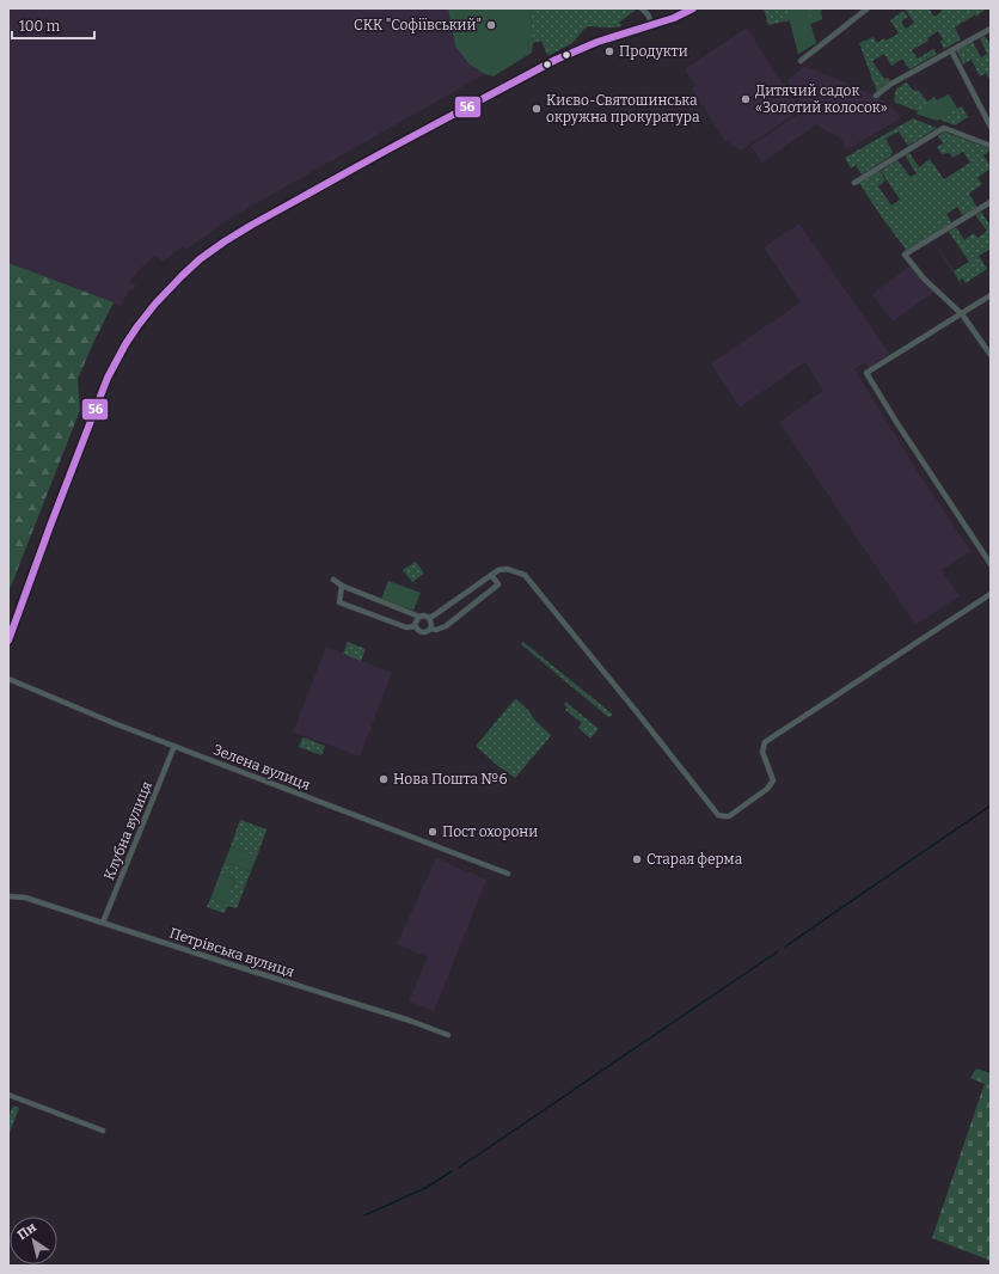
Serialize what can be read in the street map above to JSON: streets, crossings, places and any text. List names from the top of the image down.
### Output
{
  "streets": {
    "street": ["Зелена вулиця", "Клубна вулиця", "Петрівська вулиця"]
  },
  "crossings": [
    ["Зелена вулиця", "Клубна вулиця"],
    ["Клубна вулиця", "Петрівська вулиця"]
  ],
  "places": [
    "СКК \"Софіївський\"",
    "Продукти",
    "Дитячий садок «Золотий колосок»",
    "Києво-Святошинська окружна прокуратура",
    "Нова Пошта №6",
    "Пост охорони",
    "Старая ферма"
  ],
  "lines": ["transit line 56"],
  "scale_bar": "100 m",
  "north": "top left"
}
